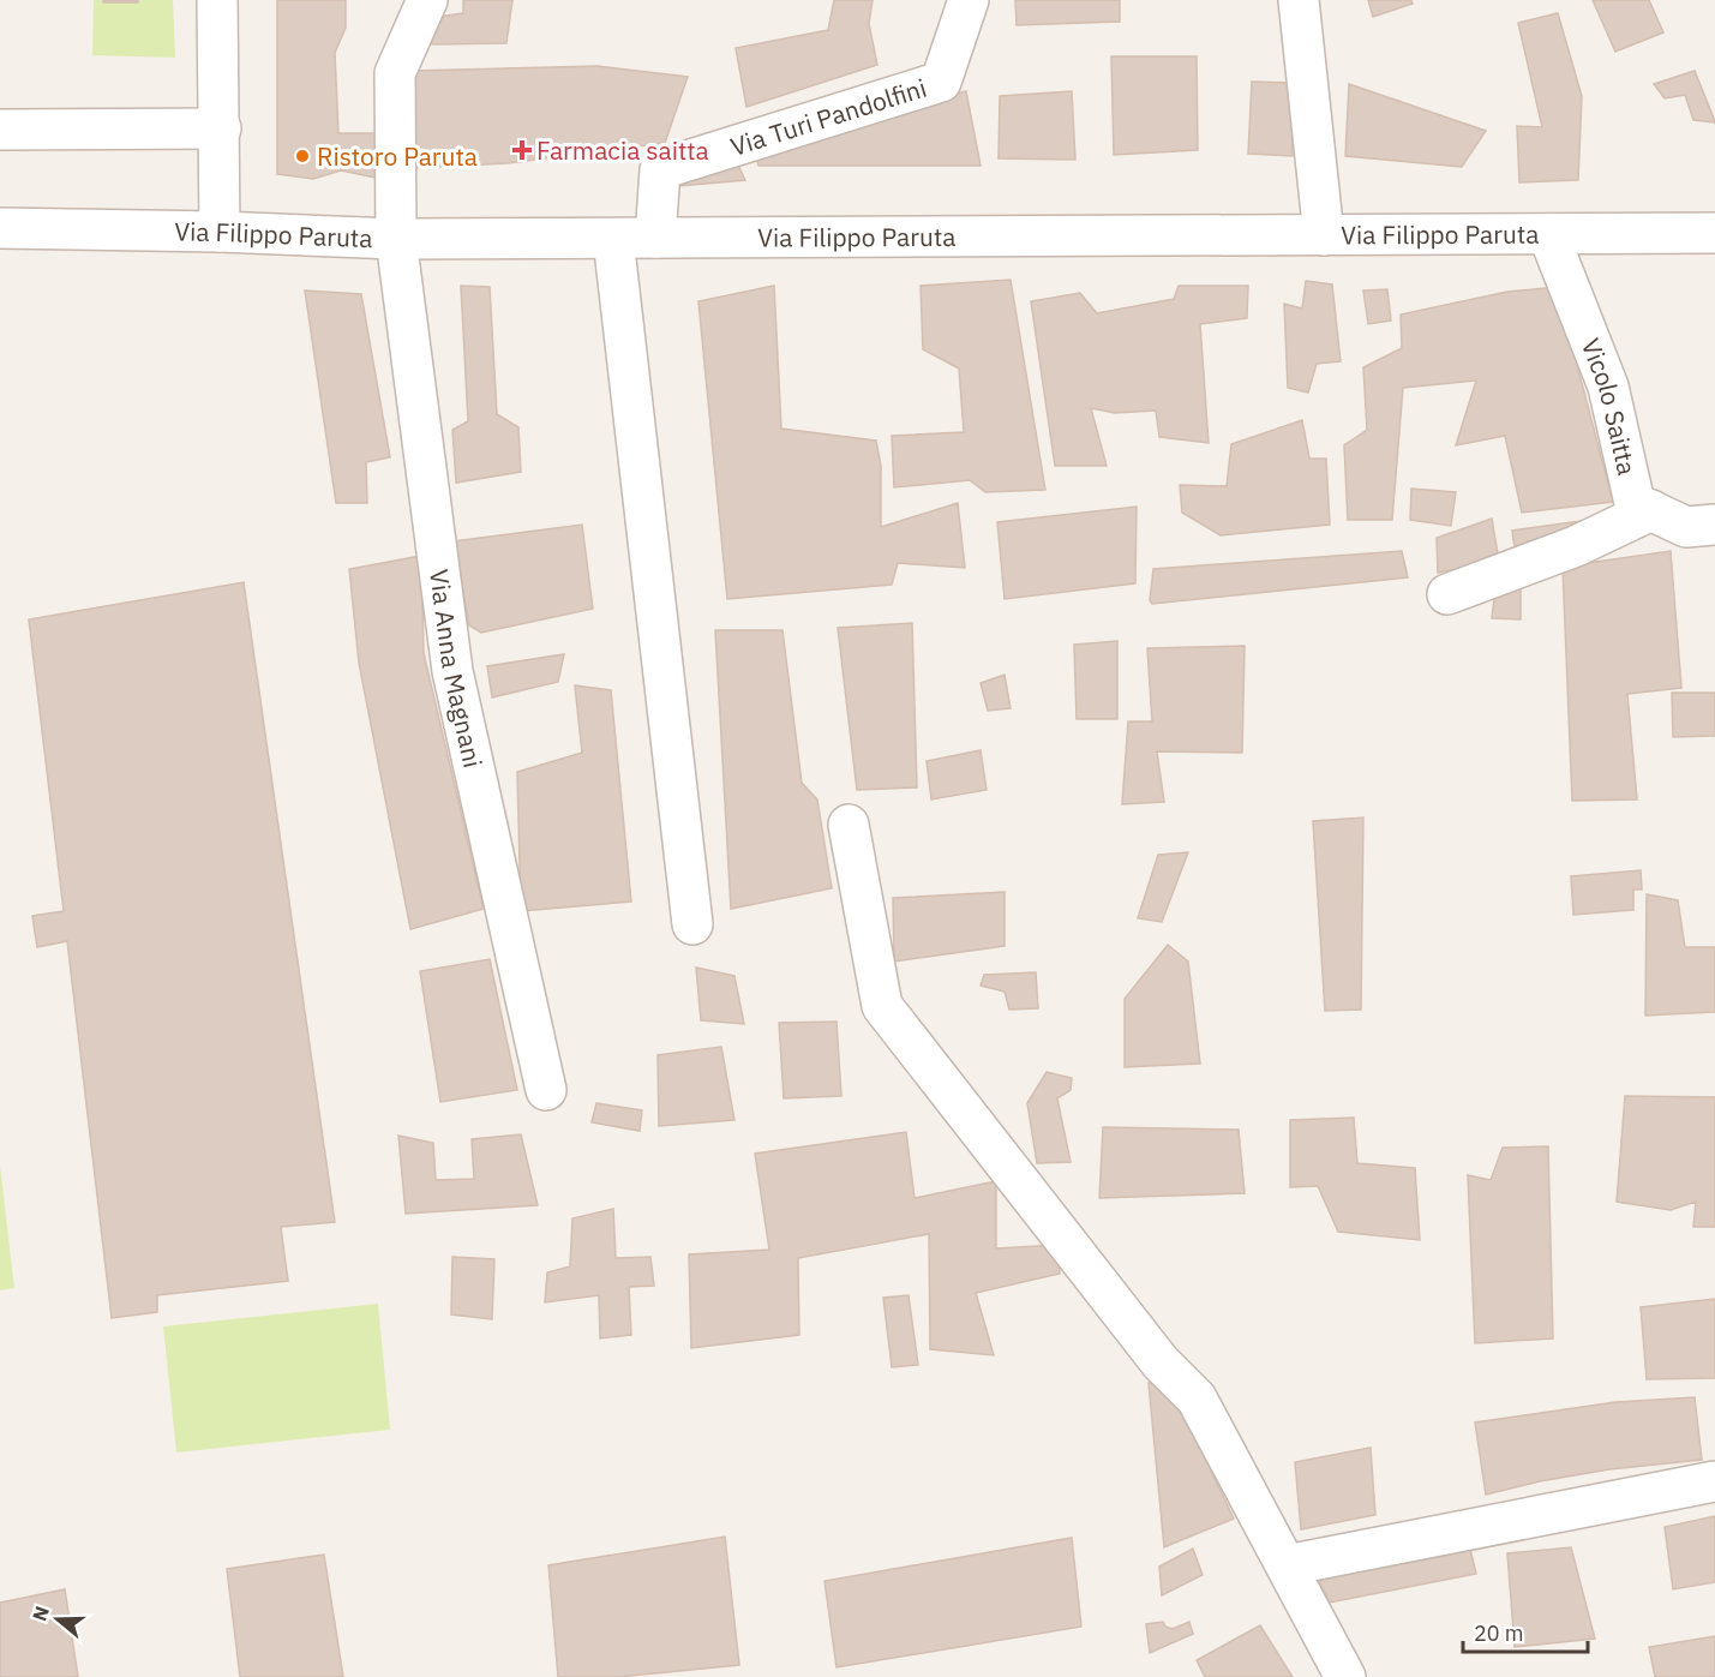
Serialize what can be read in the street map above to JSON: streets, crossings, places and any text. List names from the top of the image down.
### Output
{
  "streets": {
    "street": [
      "Via Turi Pandolfini",
      "Via Filippo Paruta",
      "Vicolo Saitta",
      "Via Anna Magnani"
    ]
  },
  "crossings": [
    ["Via Turi Pandolfini", "Via Filippo Paruta"],
    ["Via Filippo Paruta", "Vicolo Saitta"],
    ["Via Filippo Paruta", "Via Anna Magnani"]
  ],
  "places": {
    "health": ["Farmacia saitta"],
    "other": ["Ristoro Paruta"]
  },
  "scale_bar": "20 m",
  "north": "left"
}
